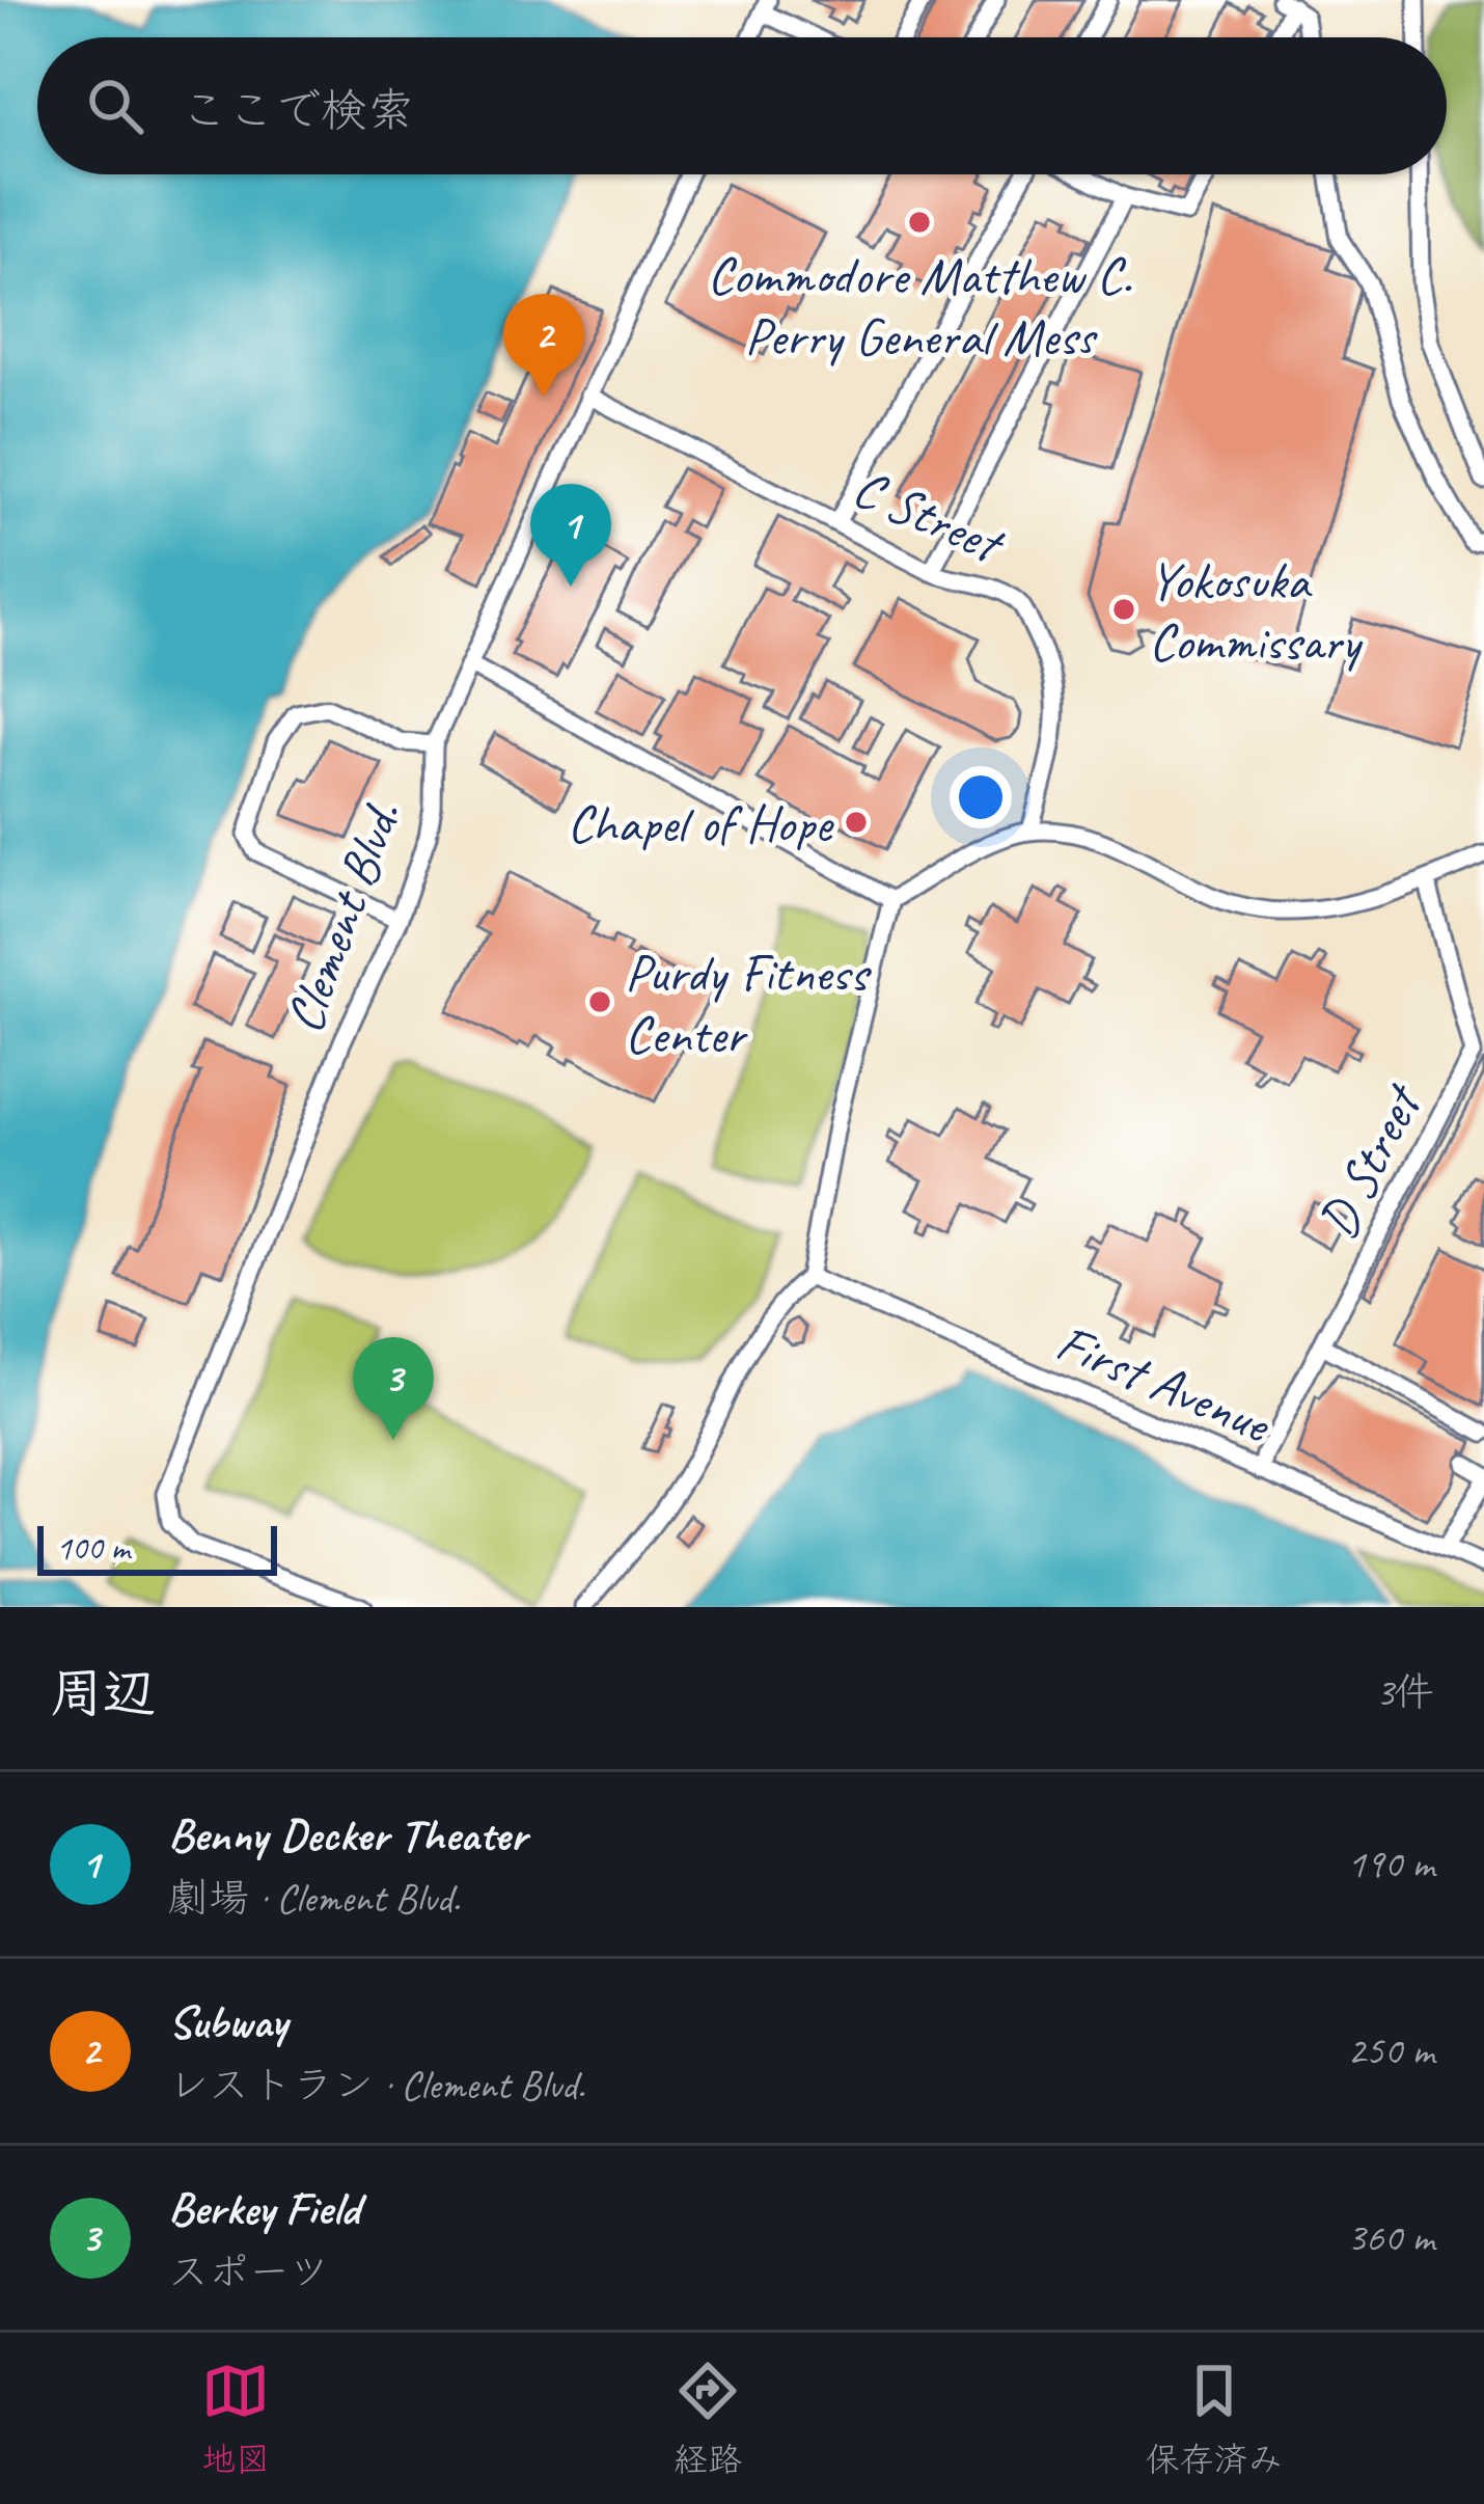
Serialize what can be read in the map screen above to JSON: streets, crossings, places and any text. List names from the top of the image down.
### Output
{
  "streets": {
    "street": [
      "C Street",
      "Clement Blvd.",
      "D Street",
      "First Avenue"
    ]
  },
  "crossings": [
    ["C Street", "Clement Blvd."],
    ["D Street", "First Avenue"]
  ],
  "places": [
    "Commodore Matthew C. Perry General Mess",
    "Yokosuka Commissary",
    "Chapel of Hope",
    "Purdy Fitness Center"
  ],
  "scale_bar": "100 m",
  "page": {
    "search": "ここで検索",
    "pins": ["2", "1", "3"],
    "scale": "100 m",
    "heading": ["周辺", "3件"],
    "list": [
      {
        "mark": "1",
        "name": "Benny Decker Theater",
        "note": "劇場 · Clement Blvd.",
        "value": "190 m"
      },
      {
        "mark": "2",
        "name": "Subway",
        "note": "レストラン · Clement Blvd.",
        "value": "250 m"
      },
      {
        "mark": "3",
        "name": "Berkey Field",
        "note": "スポーツ",
        "value": "360 m"
      }
    ],
    "nav": ["地図", "経路", "保存済み"]
  }
}
